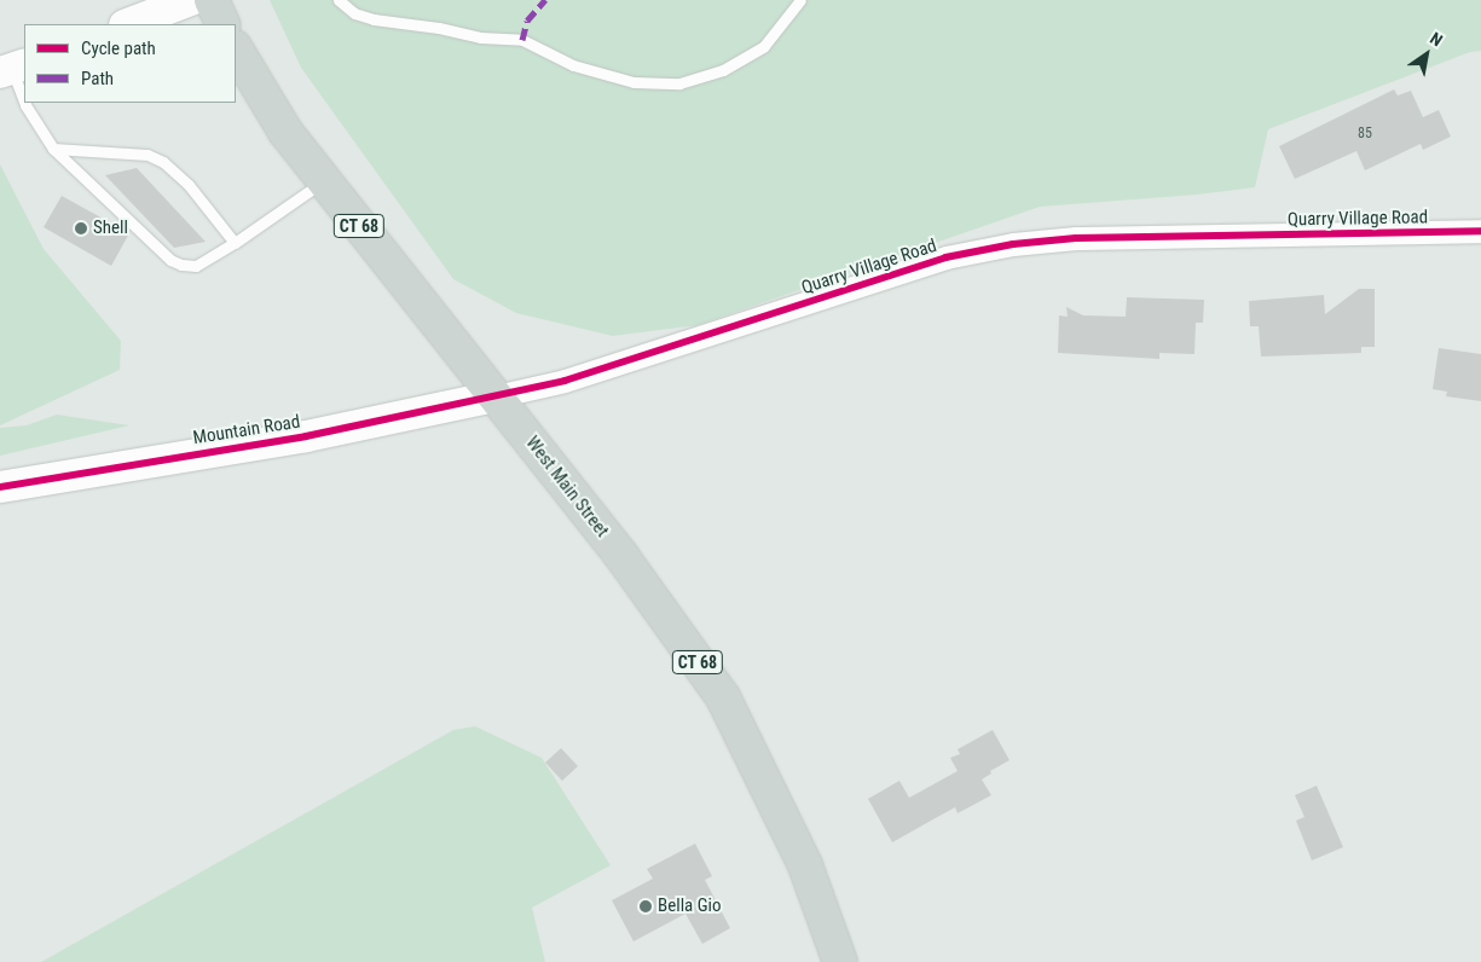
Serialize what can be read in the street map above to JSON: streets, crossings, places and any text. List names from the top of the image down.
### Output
{
  "streets": {
    "main road": ["CT 68", "Mountain Road", "West Main Street"],
    "street": ["Quarry Village Road"]
  },
  "crossings": [
    ["Quarry Village Road", "Mountain Road"],
    ["Quarry Village Road", "West Main Street"],
    ["Mountain Road", "West Main Street"]
  ],
  "places": ["Shell", "Bella Gio"],
  "house_numbers": ["85"],
  "legend": ["Cycle path", "Path"],
  "north": "top right"
}
